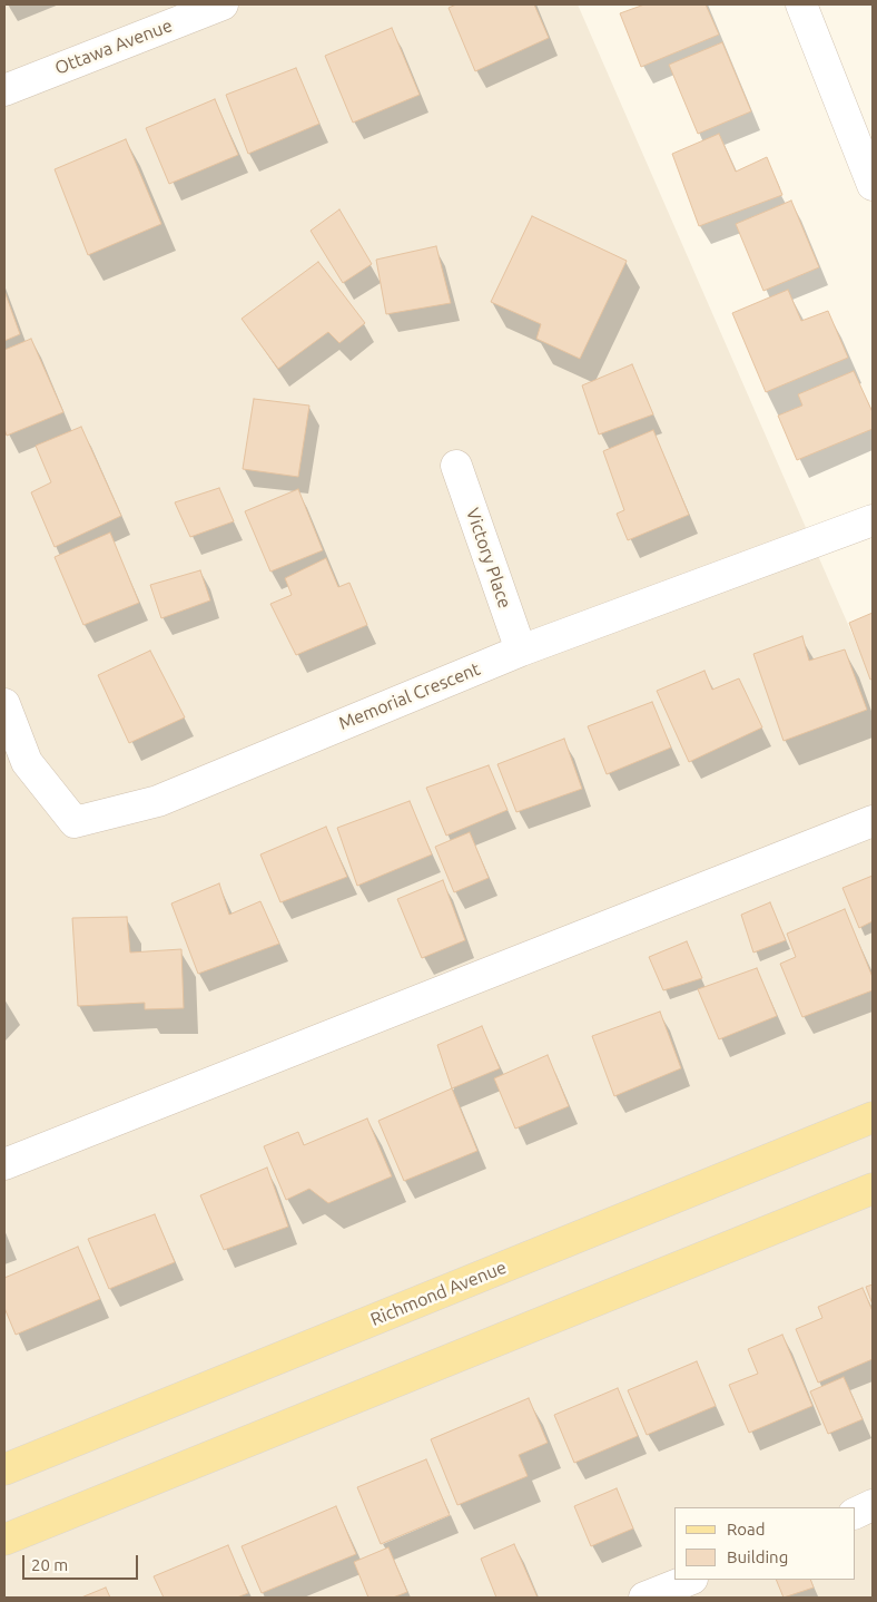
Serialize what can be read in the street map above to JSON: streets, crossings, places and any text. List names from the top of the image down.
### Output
{
  "streets": {
    "main road": ["Richmond Avenue"],
    "street": ["Ottawa Avenue", "Victory Place", "Memorial Crescent"]
  },
  "crossings": [
    ["Victory Place", "Memorial Crescent"]
  ],
  "legend": ["Road", "Building"],
  "scale_bar": "20 m"
}
